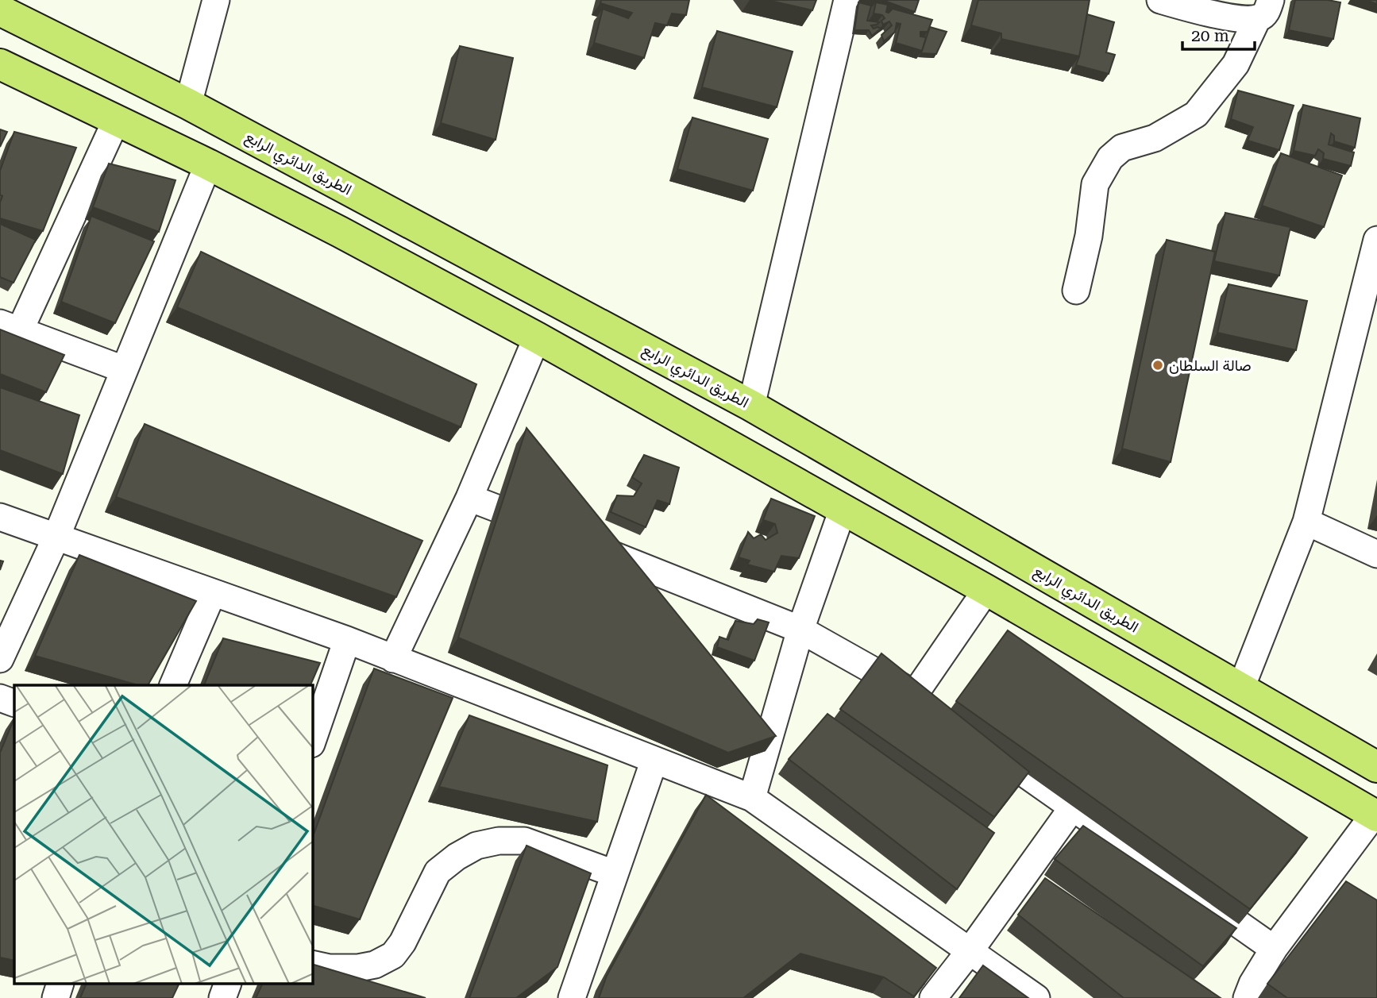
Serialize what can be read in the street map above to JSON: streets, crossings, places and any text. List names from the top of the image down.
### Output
{
  "streets": {
    "main road": ["الطريق الدائري الرابع"]
  },
  "places": ["صالة السلطان"],
  "scale_bar": "20 m"
}
